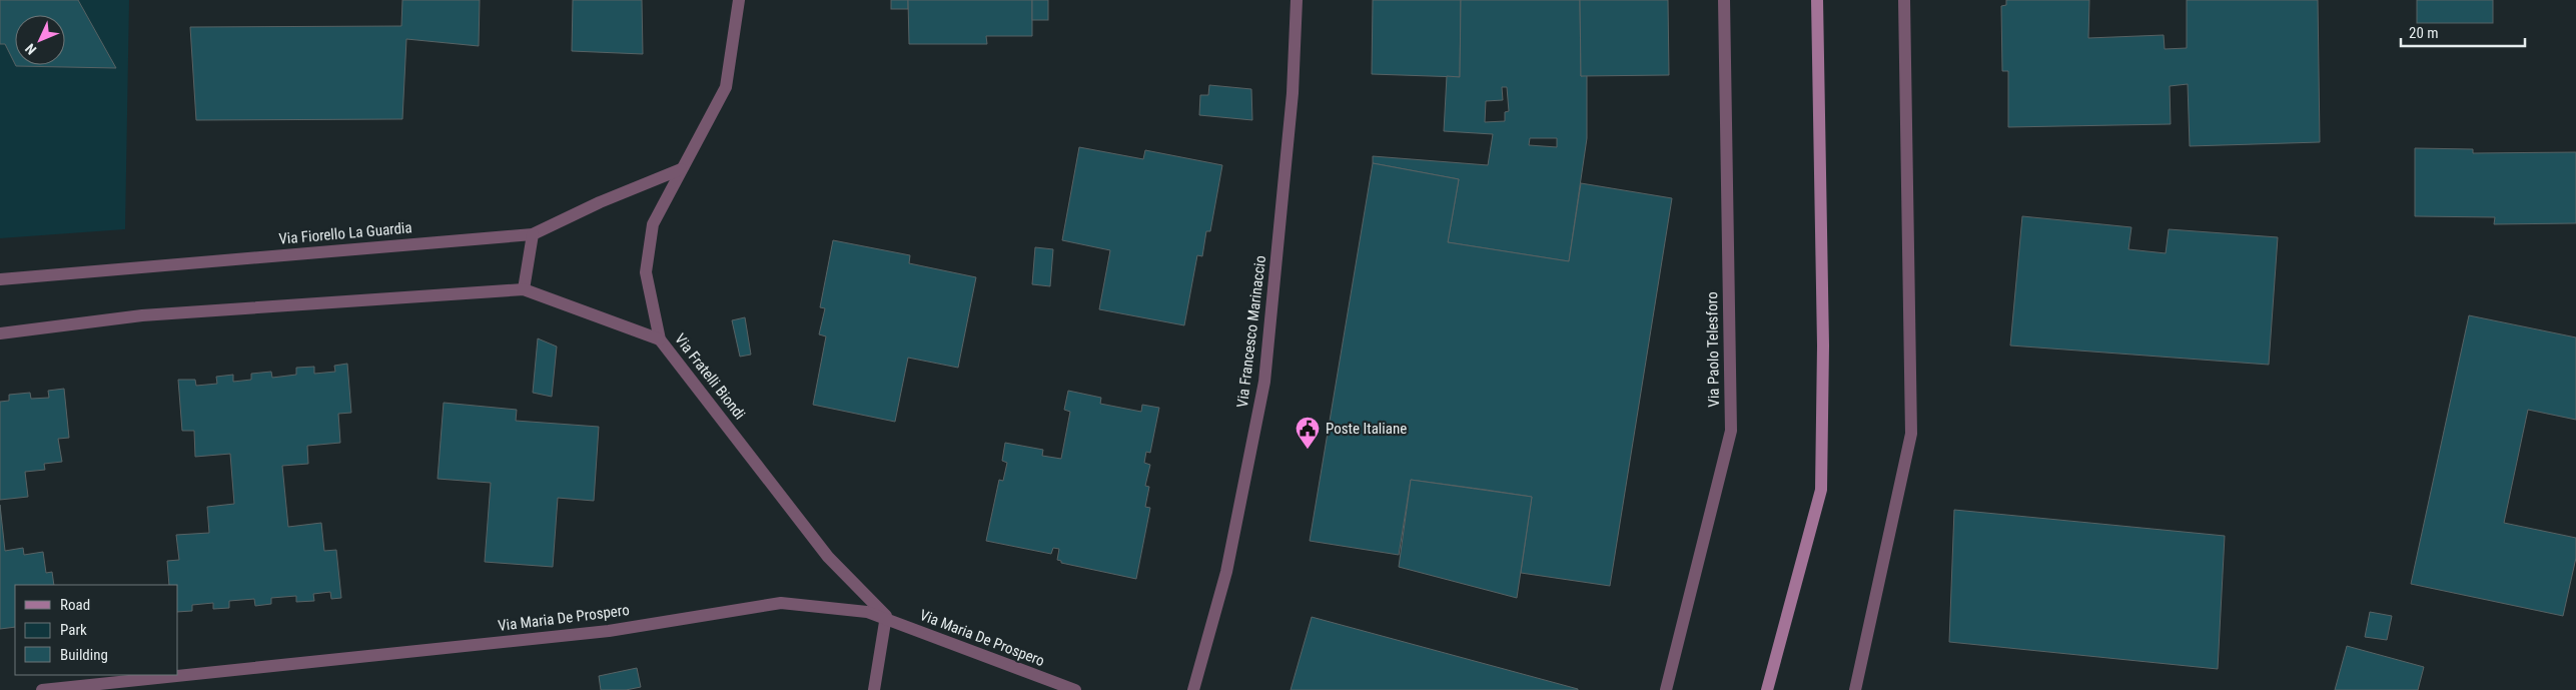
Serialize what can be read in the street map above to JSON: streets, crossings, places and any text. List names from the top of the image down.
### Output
{
  "streets": {
    "street": [
      "Via Fiorello La Guardia",
      "Via Francesco Marinaccio",
      "Via Paolo Telesforo",
      "Via Fratelli Biondi",
      "Via Maria De Prospero"
    ]
  },
  "crossings": [
    ["Via Fiorello La Guardia", "Via Fratelli Biondi"],
    ["Via Fratelli Biondi", "Via Maria De Prospero"]
  ],
  "places": {
    "public building": ["Poste Italiane"]
  },
  "legend": ["Road", "Park", "Building"],
  "scale_bar": "20 m",
  "north": "bottom left"
}
